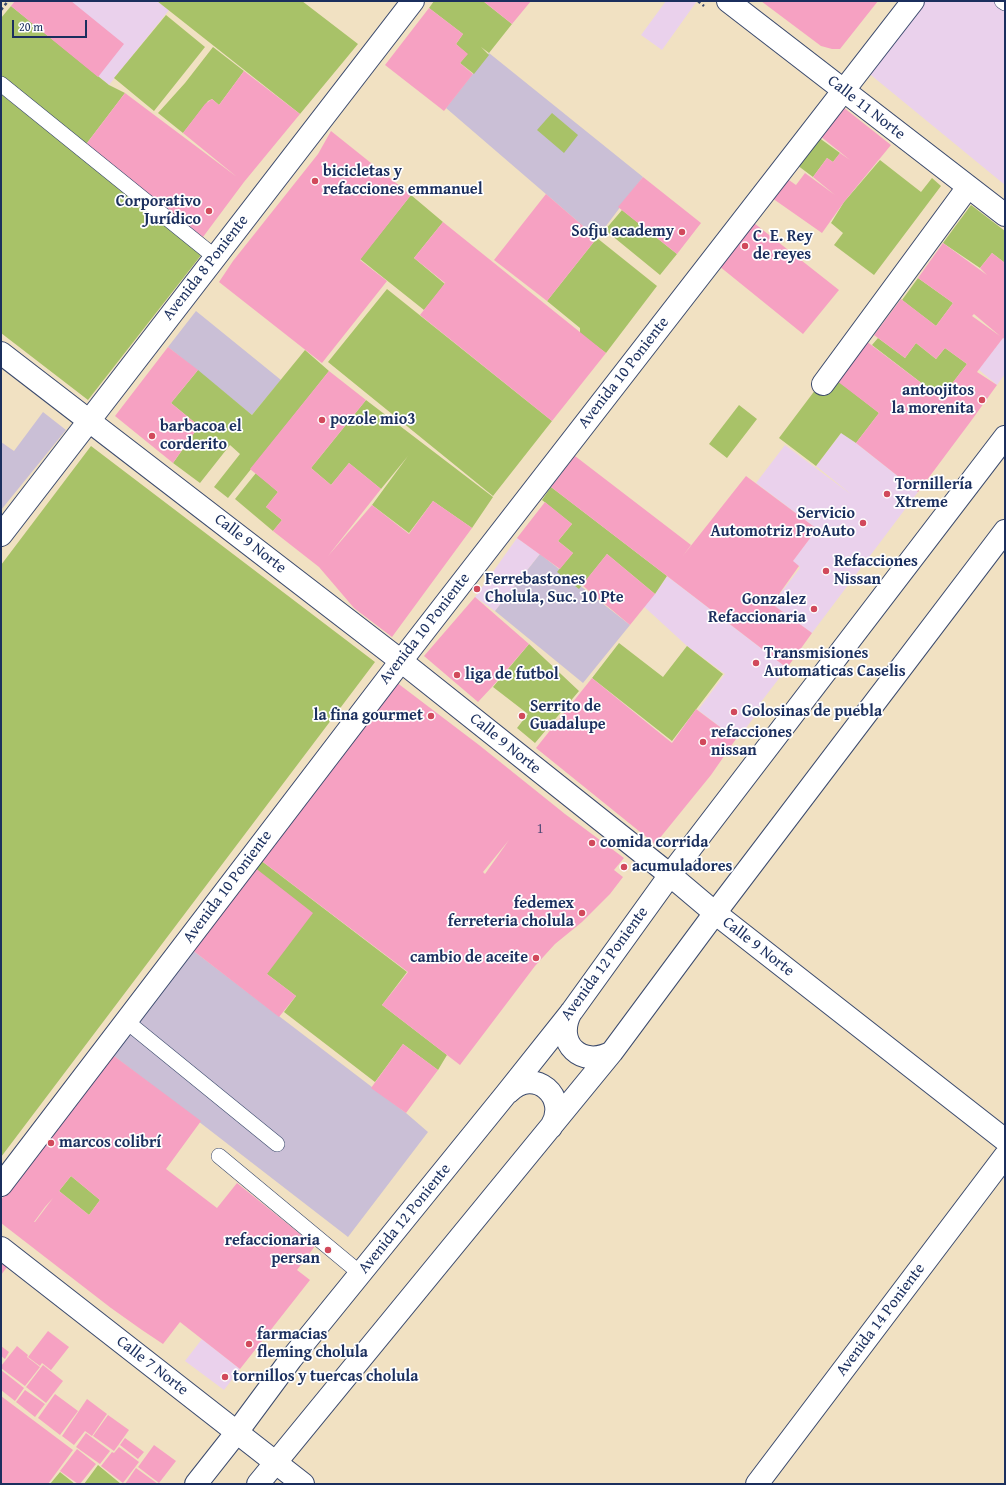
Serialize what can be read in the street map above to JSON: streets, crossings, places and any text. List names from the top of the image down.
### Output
{
  "streets": {
    "street": [
      "Calle 11 Norte",
      "Avenida 8 Poniente",
      "Avenida 10 Poniente",
      "Calle 9 Norte",
      "Avenida 12 Poniente",
      "Avenida 14 Poniente",
      "Calle 7 Norte"
    ]
  },
  "crossings": [
    ["Calle 11 Norte", "Avenida 10 Poniente"],
    ["Avenida 8 Poniente", "Calle 9 Norte"],
    ["Avenida 10 Poniente", "Calle 9 Norte"],
    ["Calle 9 Norte", "Avenida 12 Poniente"],
    ["Avenida 12 Poniente", "Calle 7 Norte"]
  ],
  "places": [
    "bicicletas y refacciones emmanuel",
    "Corporativo Jurídico",
    "Sofju academy",
    "C. E. Rey de reyes",
    "antoojitos la morenita",
    "pozole mio3",
    "barbacoa el corderito",
    "Tornillería Xtreme",
    "Servicio Automotriz ProAuto",
    "Refacciones Nissan",
    "Ferrebastones Cholula, Suc. 10 Pte",
    "Gonzalez Refaccionaria",
    "Transmisiones Automaticas Caselis",
    "liga de futbol",
    "Golosinas de puebla",
    "la fina gourmet",
    "Serrito de Guadalupe",
    "refacciones nissan",
    "comida corrida",
    "acumuladores",
    "fedemex ferreteria cholula",
    "cambio de aceite",
    "marcos colibrí",
    "refaccionaria persan",
    "farmacias fleming cholula",
    "tornillos y tuercas cholula"
  ],
  "house_numbers": ["1"],
  "scale_bar": "20 m"
}
